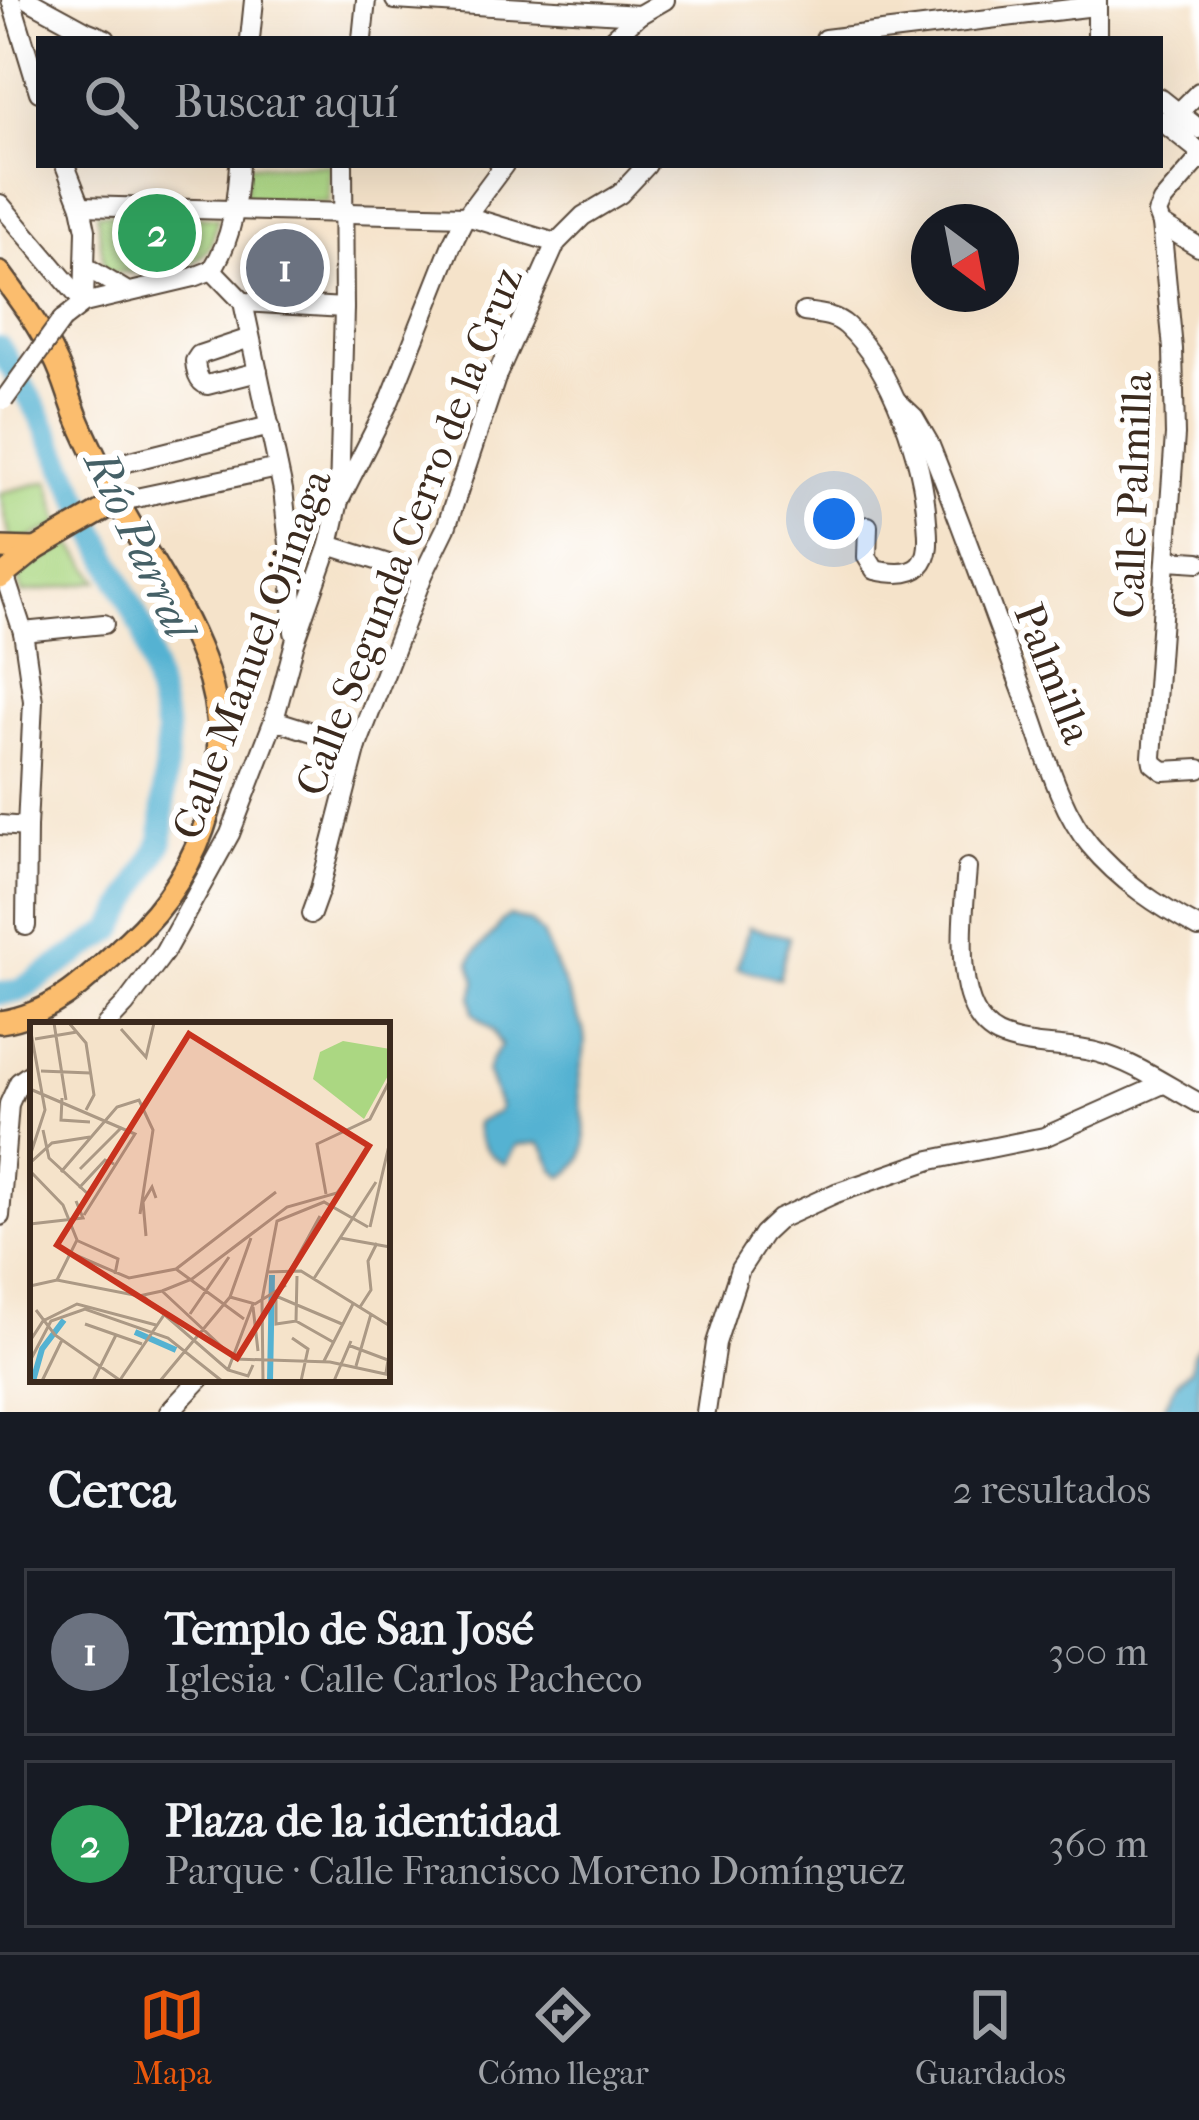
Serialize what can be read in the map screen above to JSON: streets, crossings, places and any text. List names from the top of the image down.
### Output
{
  "streets": {
    "street": [
      "Calle Palmilla",
      "Calle Segunda Cerro de la Cruz",
      "Calle Manuel Ojinaga",
      "Palmilla"
    ]
  },
  "water": ["Río Parral"],
  "north": "bottom right",
  "page": {
    "search": "Buscar aquí",
    "pins": ["2", "1"],
    "heading": ["Cerca", "2 resultados"],
    "list": [
      {
        "mark": "1",
        "name": "Templo de San José",
        "note": "Iglesia · Calle Carlos Pacheco",
        "value": "300 m"
      },
      {
        "mark": "2",
        "name": "Plaza de la identidad",
        "note": "Parque · Calle Francisco Moreno Domínguez",
        "value": "360 m"
      }
    ],
    "nav": ["Mapa", "Cómo llegar", "Guardados"]
  }
}
